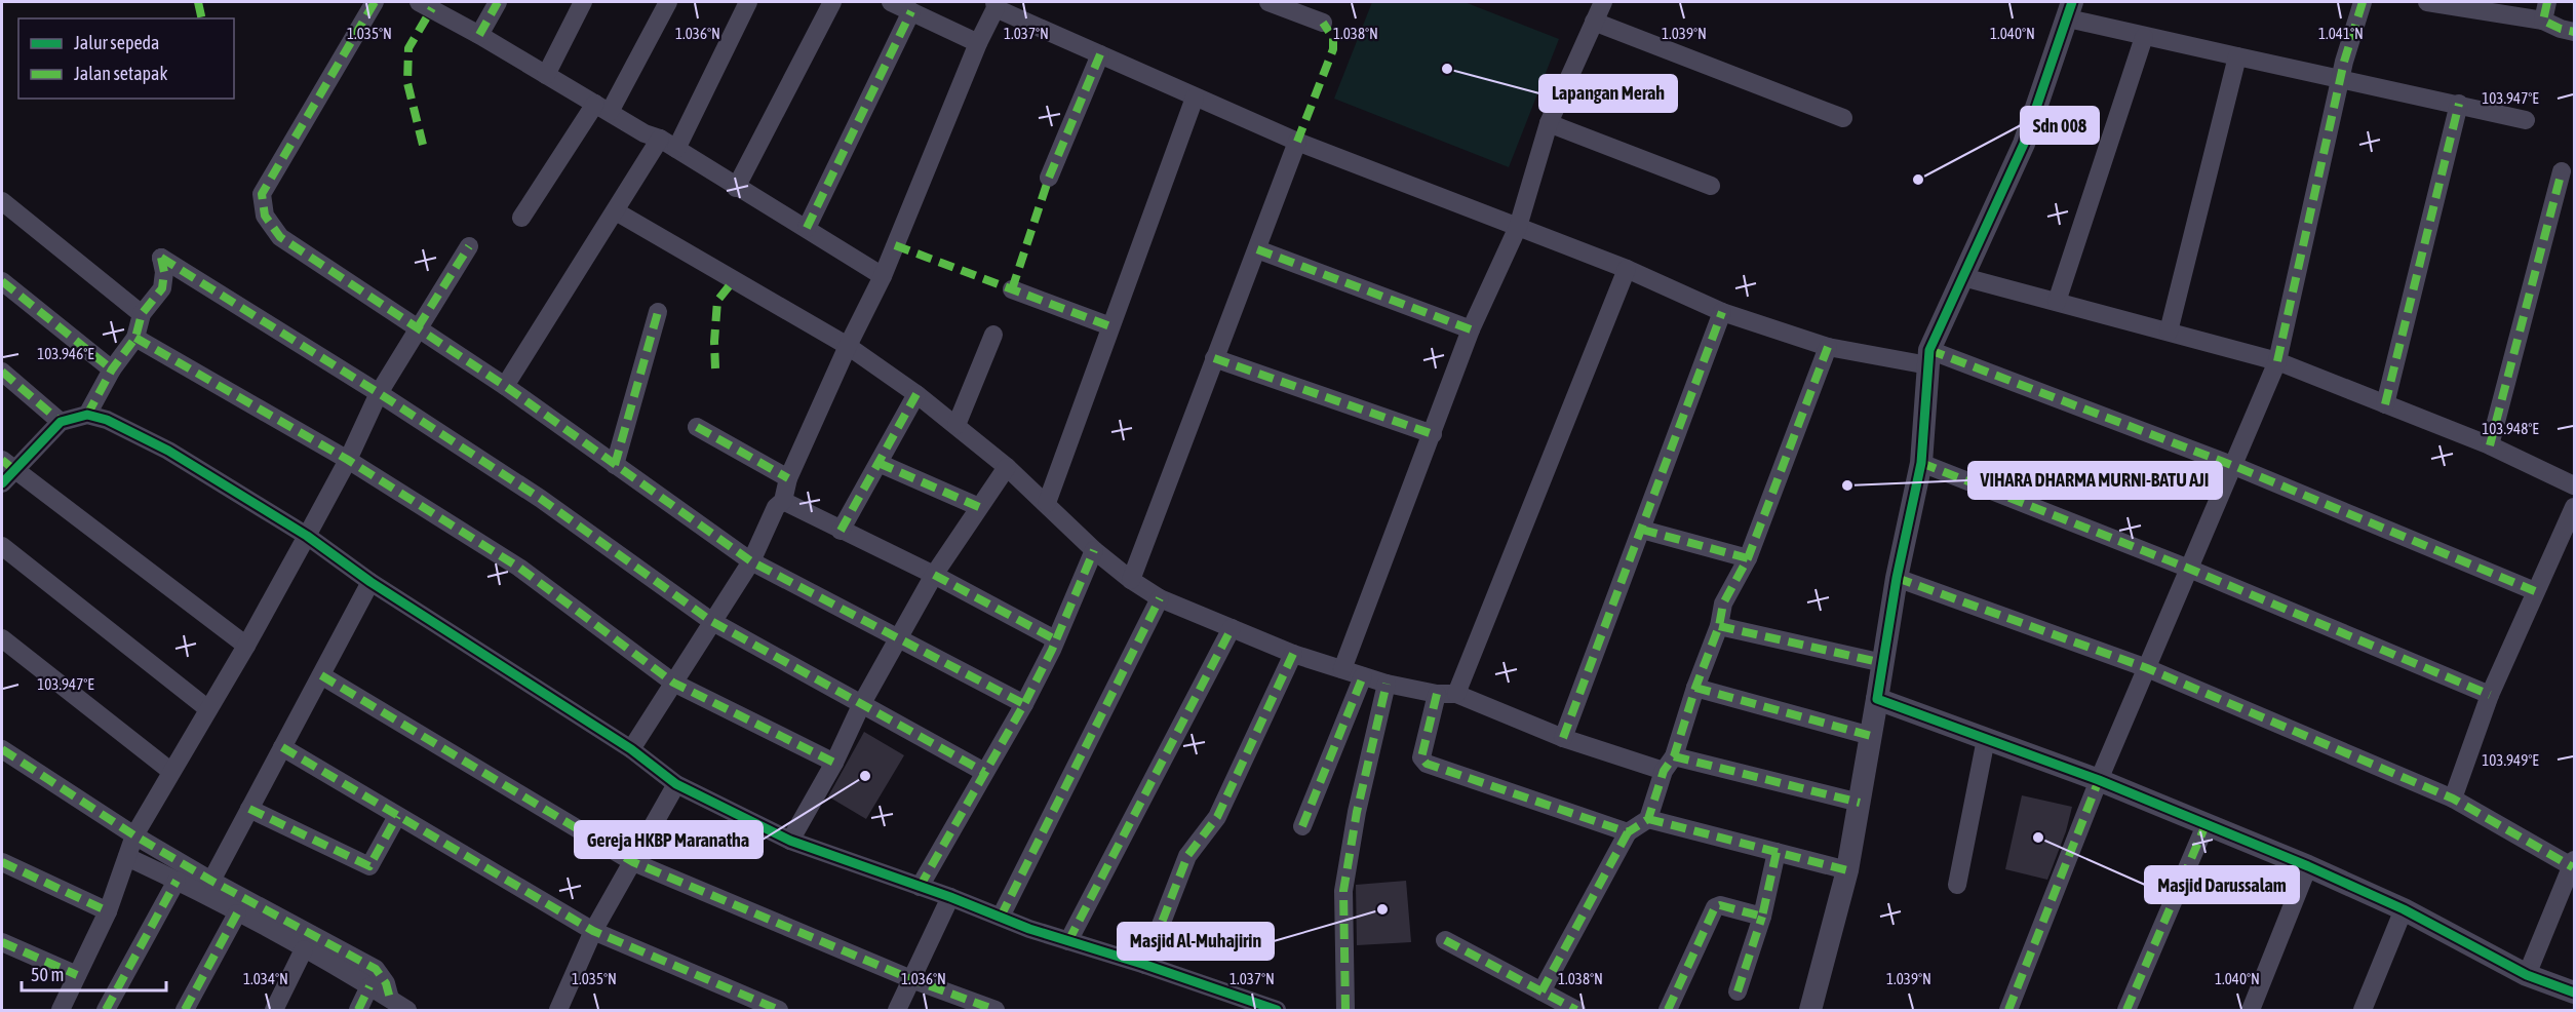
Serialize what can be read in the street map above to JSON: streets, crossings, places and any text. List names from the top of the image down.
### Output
{
  "places": [
    "Lapangan Merah",
    "Sdn 008",
    "VIHARA DHARMA MURNI-BATU AJI",
    "Gereja HKBP Maranatha",
    "Masjid Darussalam",
    "Masjid Al-Muhajirin"
  ],
  "legend": ["Jalur sepeda", "Jalan setapak"],
  "scale_bar": "50 m",
  "coordinates": [
    "1.035°N",
    "1.036°N",
    "1.037°N",
    "1.038°N",
    "1.039°N",
    "1.040°N",
    "1.041°N",
    "103.947°E",
    "103.946°E",
    "103.948°E",
    "103.949°E",
    "1.034°N"
  ]
}
